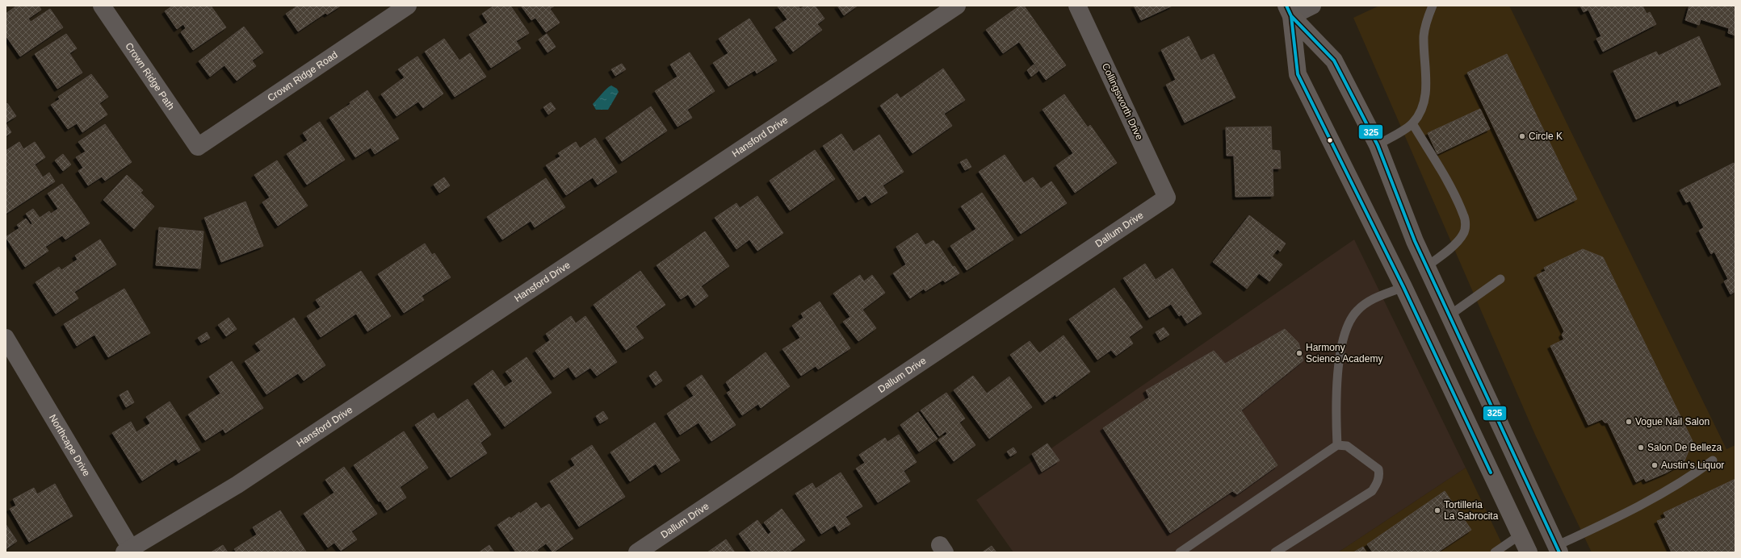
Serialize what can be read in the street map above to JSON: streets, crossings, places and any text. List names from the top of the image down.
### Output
{
  "streets": {
    "street": [
      "Crown Ridge Path",
      "Crown Ridge Road",
      "Collingsworth Drive",
      "Hansford Drive",
      "Dallum Drive",
      "Northcape Drive"
    ]
  },
  "crossings": [
    ["Crown Ridge Path", "Crown Ridge Road"],
    ["Collingsworth Drive", "Dallum Drive"],
    ["Hansford Drive", "Northcape Drive"]
  ],
  "places": [
    "Circle K",
    "Harmony Science Academy",
    "Vogue Nail Salon",
    "Salon De Belleza",
    "Austin's Liquor",
    "Tortilleria La Sabrocita"
  ],
  "lines": ["transit line 325"]
}
